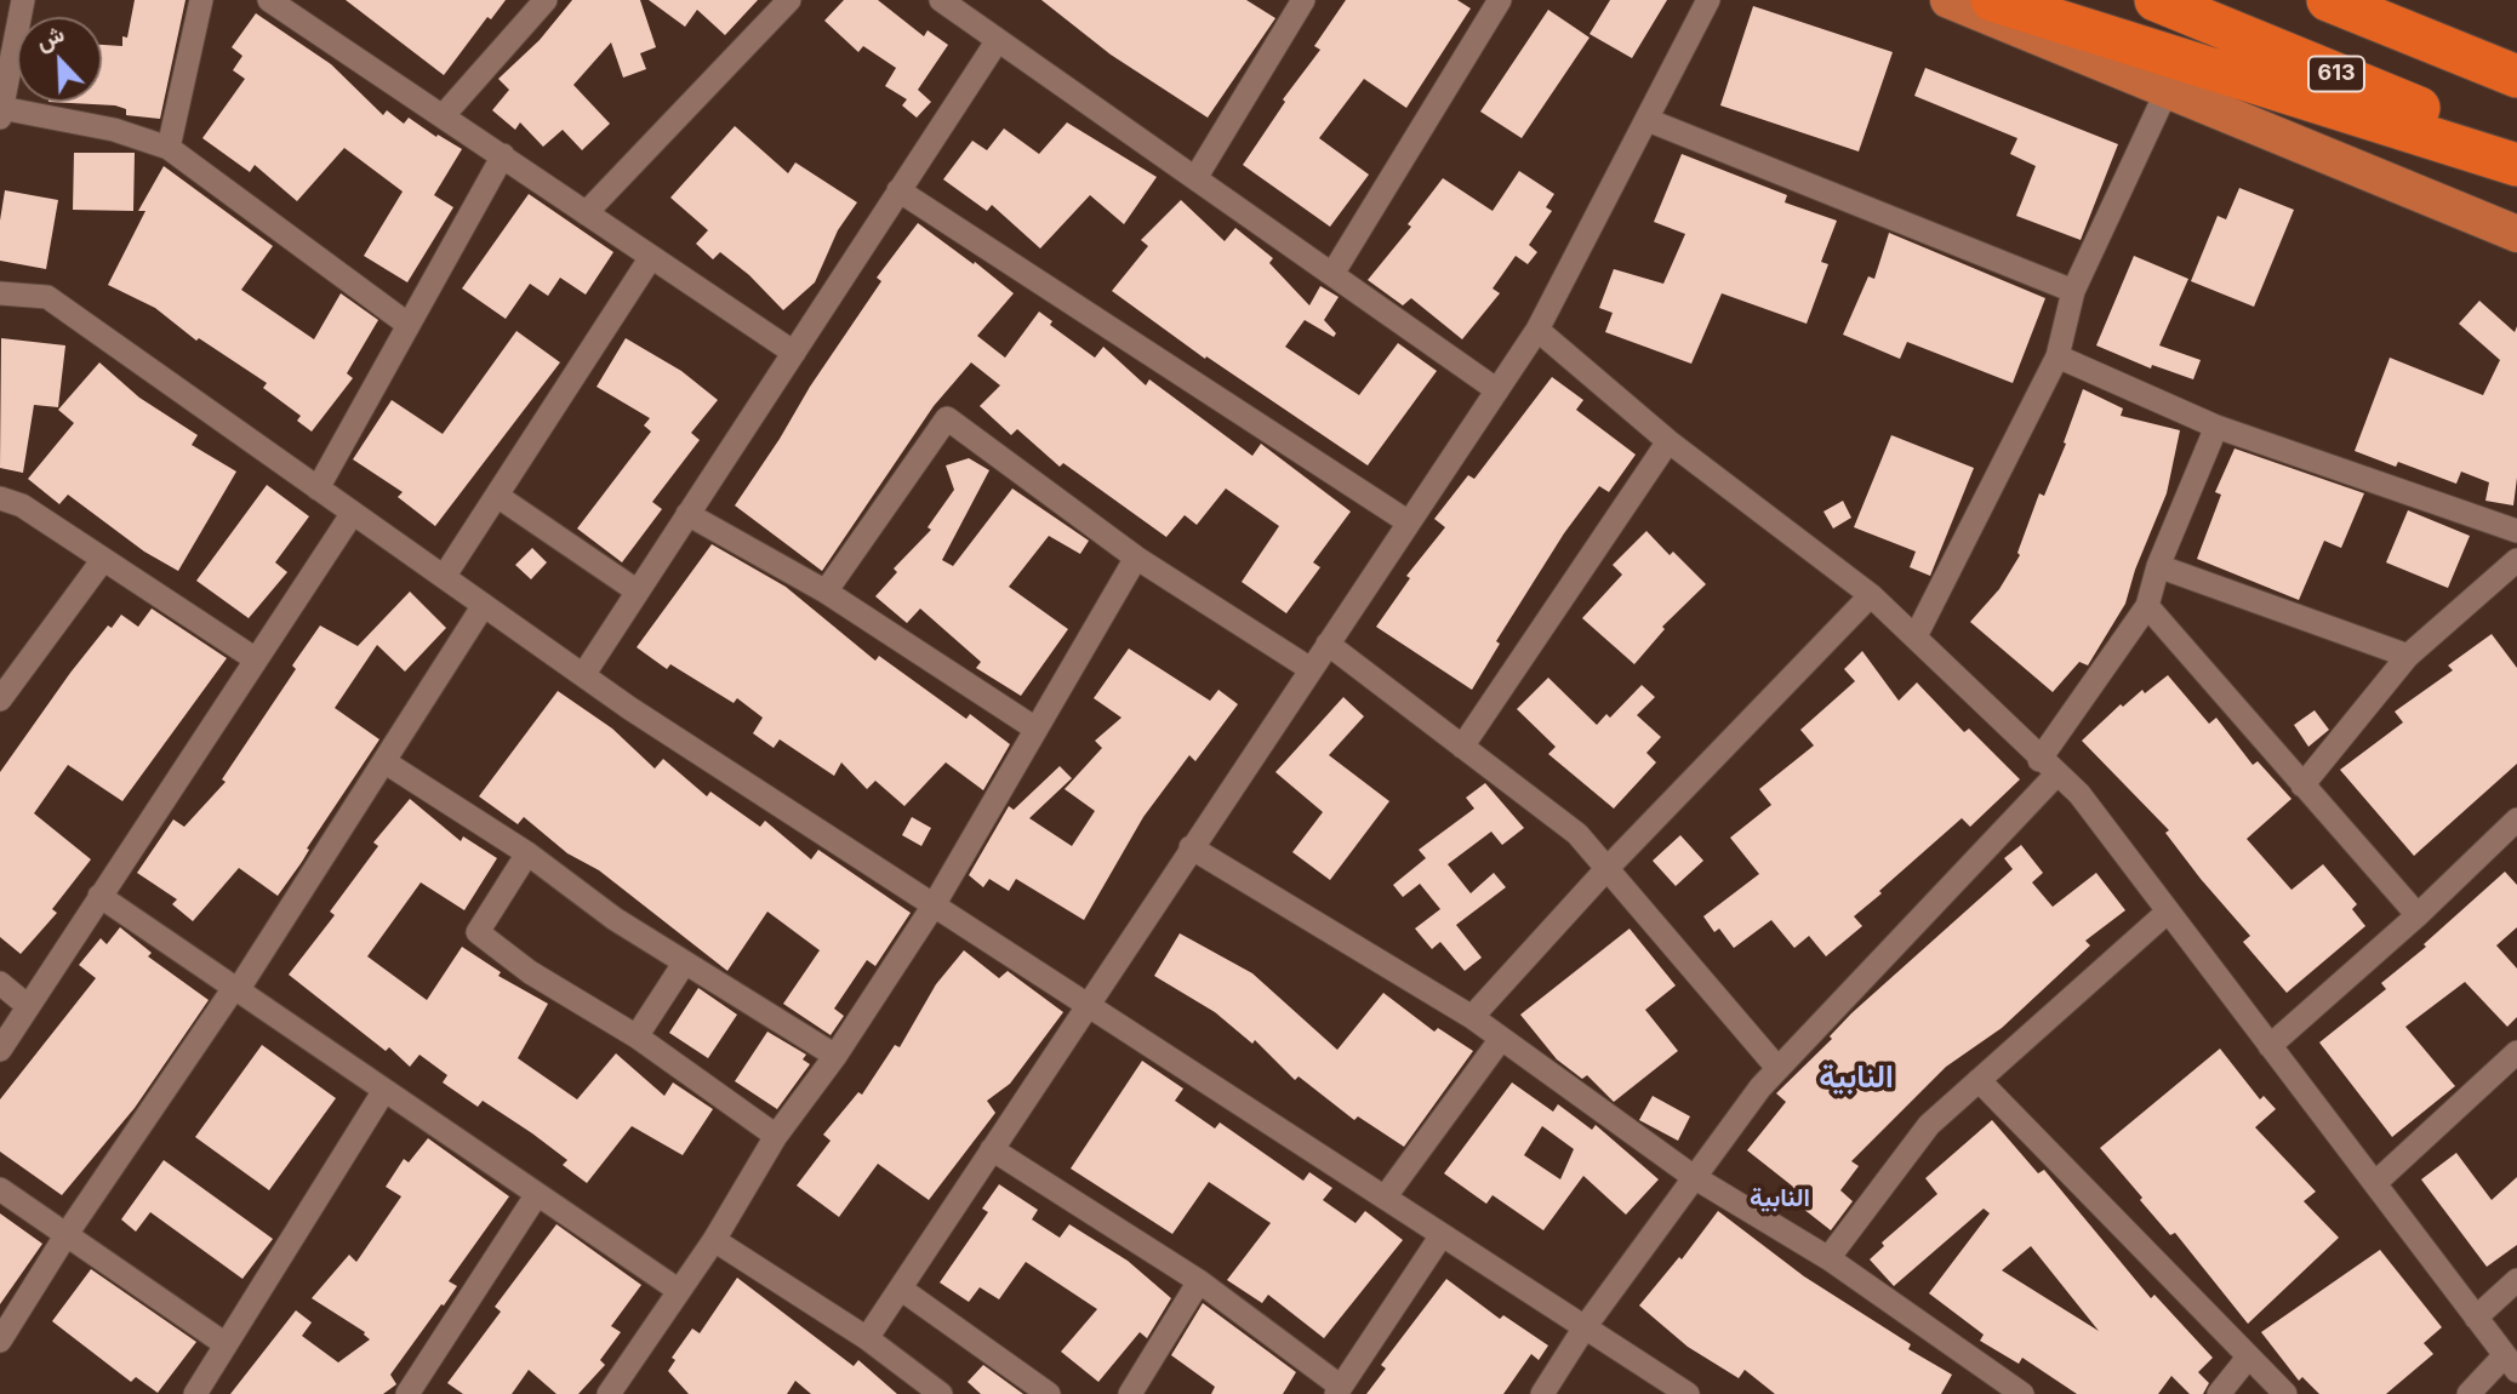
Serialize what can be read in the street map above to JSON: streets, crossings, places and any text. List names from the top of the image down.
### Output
{
  "streets": {
    "highway": ["613"]
  },
  "districts": ["النابية", "النابية"],
  "north": "top left"
}
